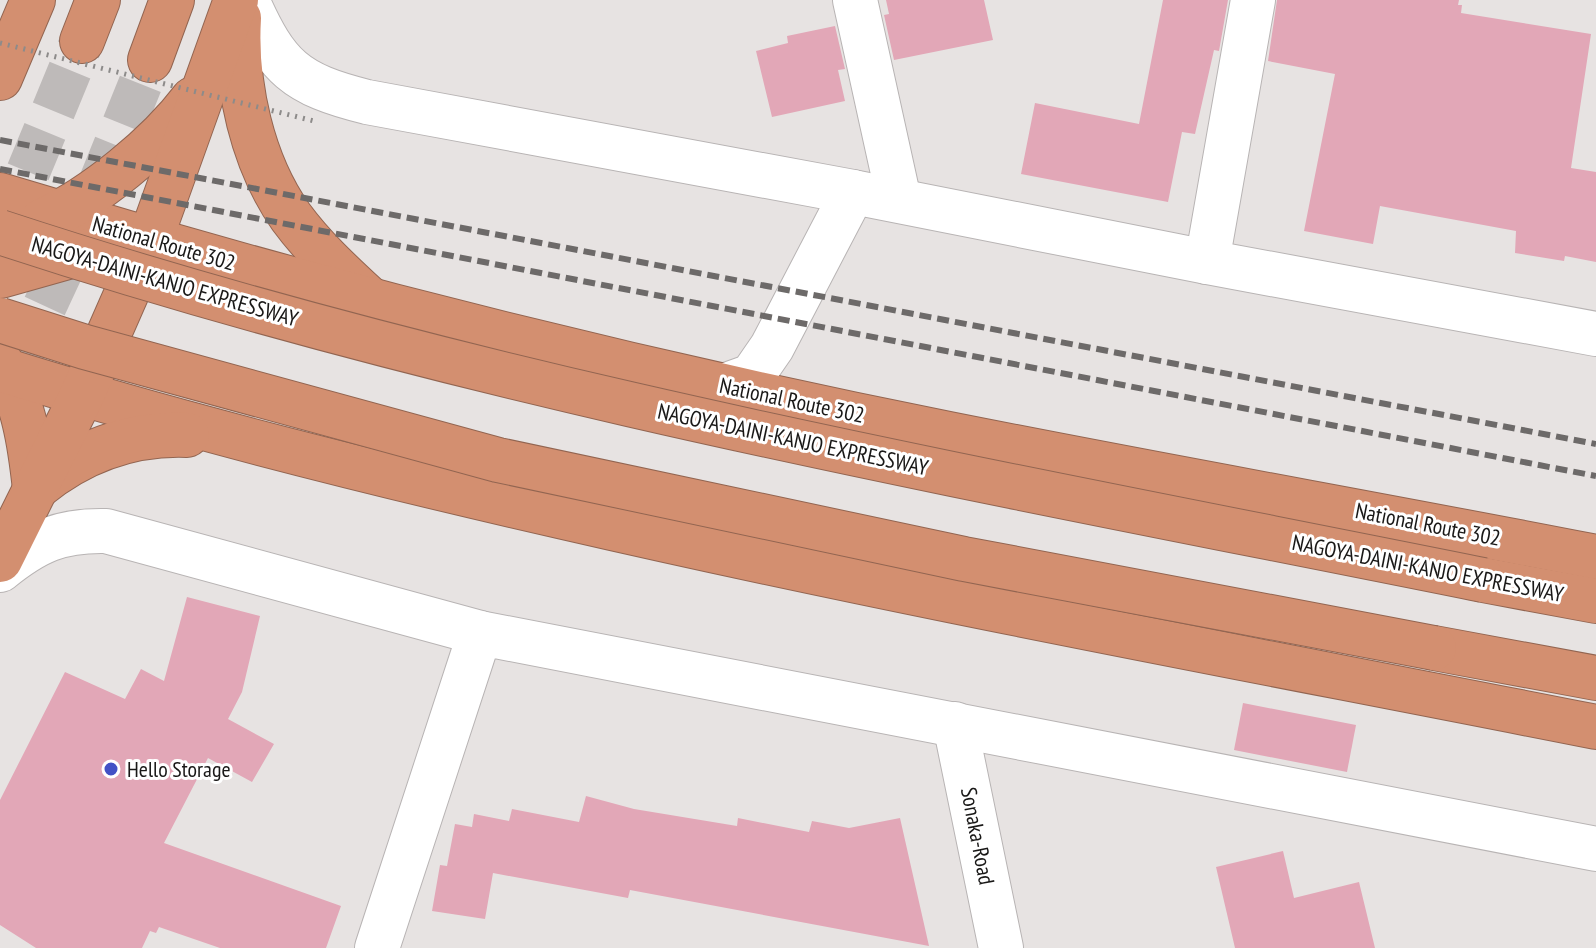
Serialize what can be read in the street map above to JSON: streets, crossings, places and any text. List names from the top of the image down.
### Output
{
  "streets": {
    "highway": ["National Route 302", "NAGOYA-DAINI-KANJO EXPRESSWAY"],
    "street": ["Sonaka-Road"]
  },
  "places": ["Hello Storage"]
}
